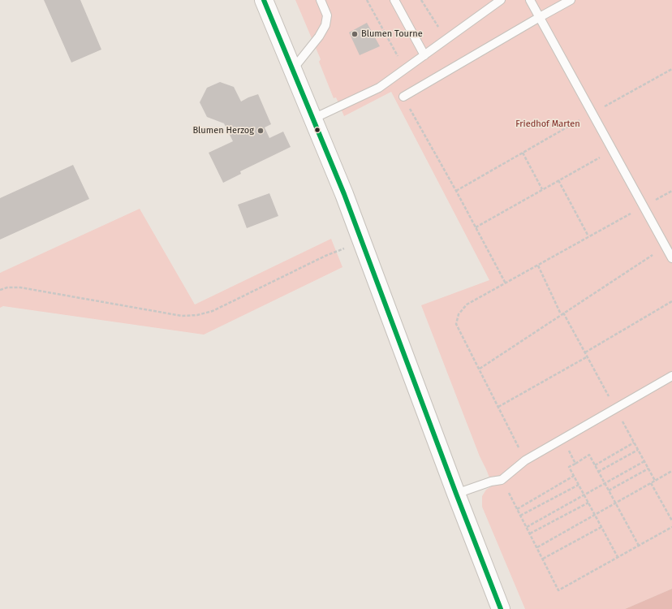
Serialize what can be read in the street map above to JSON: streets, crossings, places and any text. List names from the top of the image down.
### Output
{
  "parks": ["Friedhof Marten"],
  "places": ["Blumen Tourne", "Blumen Herzog"]
}
